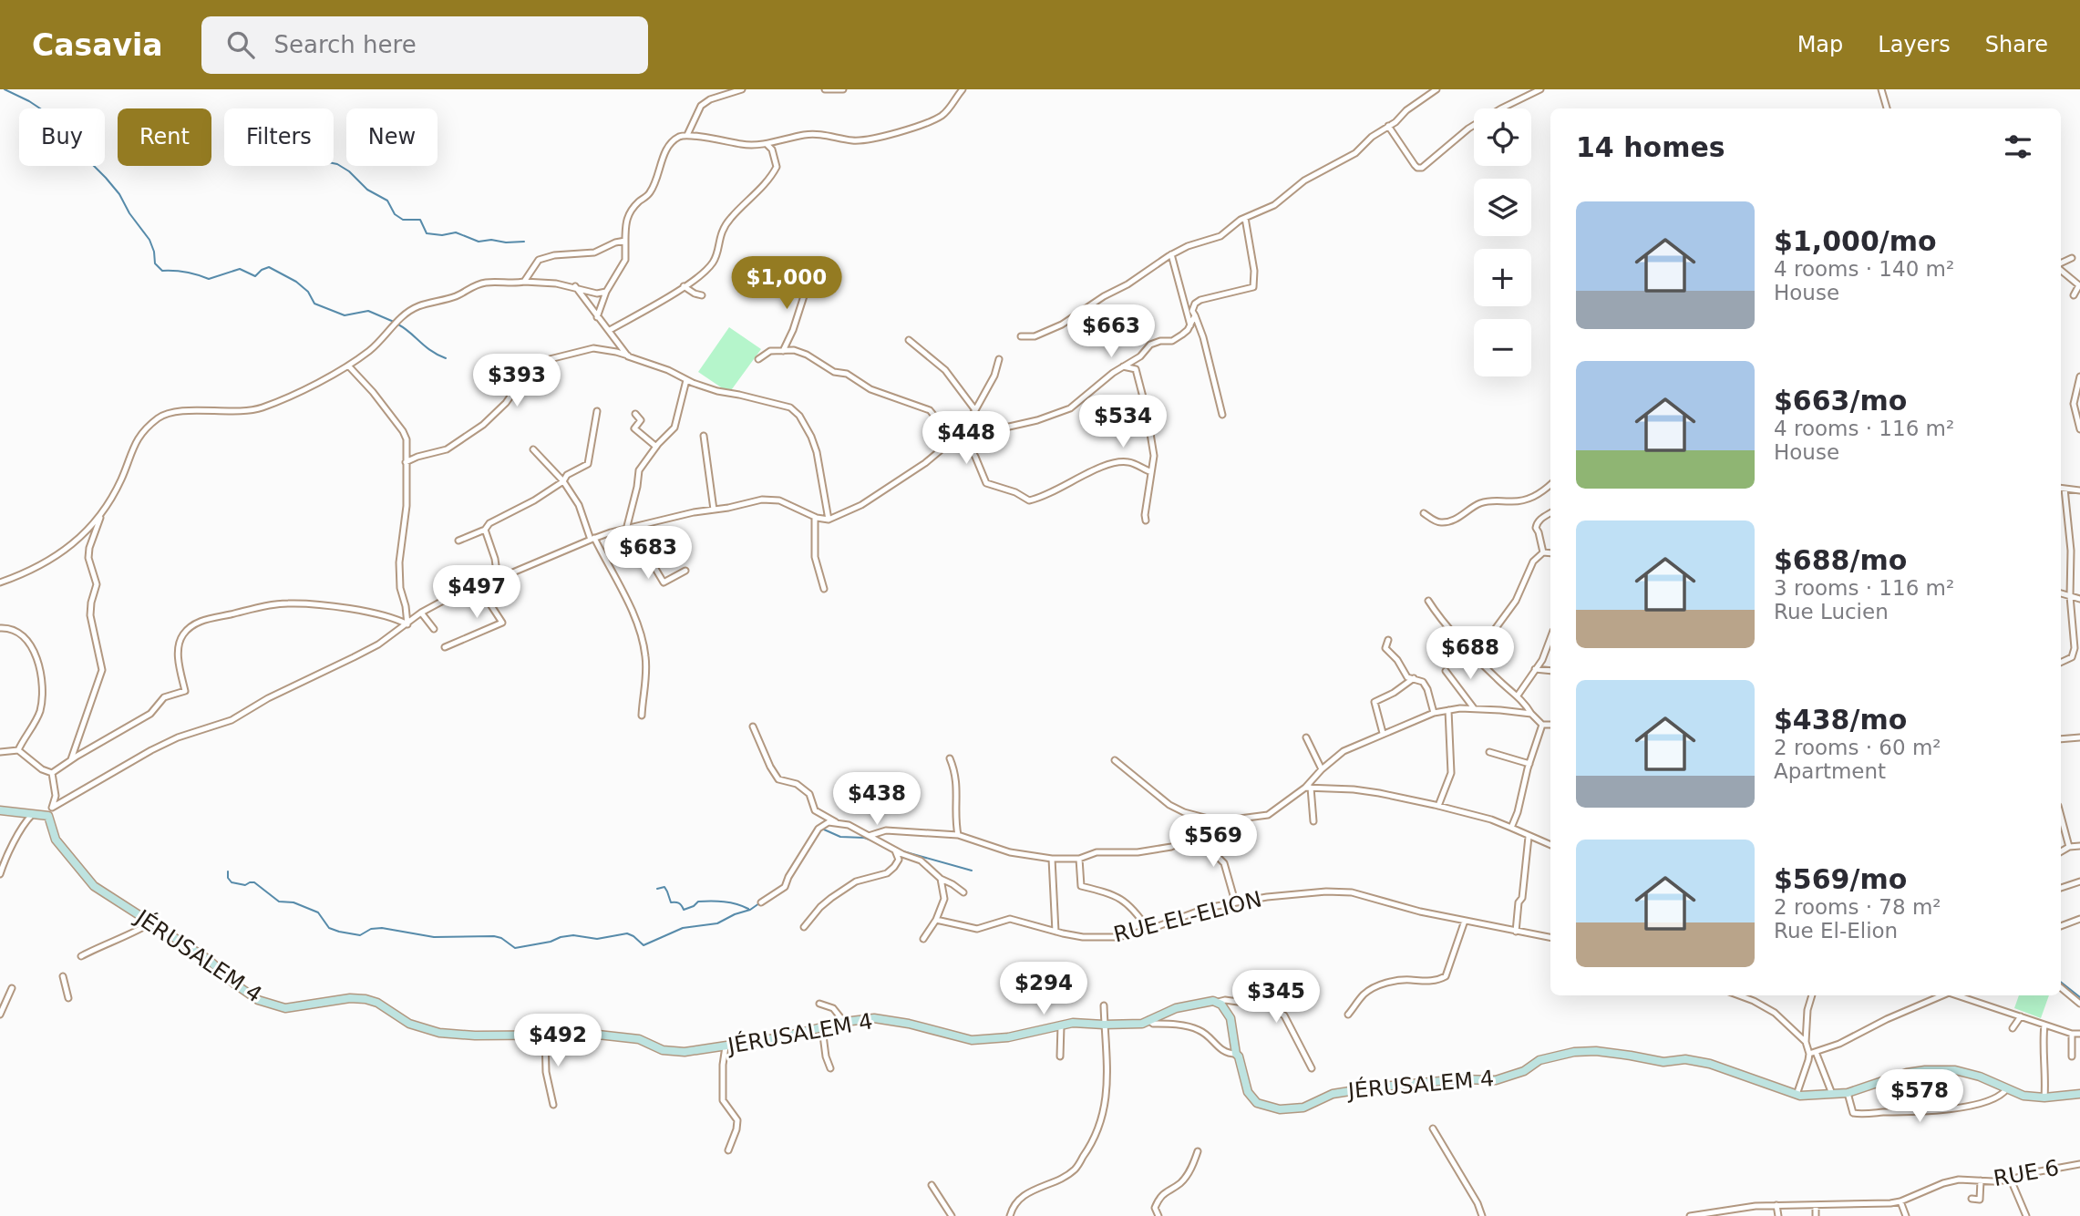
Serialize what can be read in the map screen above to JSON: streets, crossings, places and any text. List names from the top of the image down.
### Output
{
  "streets": {
    "street": ["RUE EL-ELION", "JÉRUSALEM 4", "RUE 6"]
  },
  "page": {
    "header": "Casavia",
    "search": "Search here",
    "nav": ["Map", "Layers", "Share"],
    "map_buttons": ["+", "−"],
    "chip": [
      "Buy",
      "Rent",
      "Filters",
      "New"
    ],
    "heading": "14 homes",
    "list": [
      {
        "name": "$1,000/mo",
        "note": "4 rooms · 140 m² · House"
      },
      {
        "name": "$663/mo",
        "note": "4 rooms · 116 m² · House"
      },
      {
        "name": "$688/mo",
        "note": "3 rooms · 116 m² · Rue Lucien"
      },
      {
        "name": "$438/mo",
        "note": "2 rooms · 60 m² · Apartment"
      },
      {
        "name": "$569/mo",
        "note": "2 rooms · 78 m² · Rue El-Elion"
      }
    ],
    "price": [
      "$1,000",
      "$663",
      "$393",
      "$534",
      "$448",
      "$683",
      "$497",
      "$688",
      "$438",
      "$569",
      "$294",
      "$345",
      "$492",
      "$578"
    ]
  }
}
